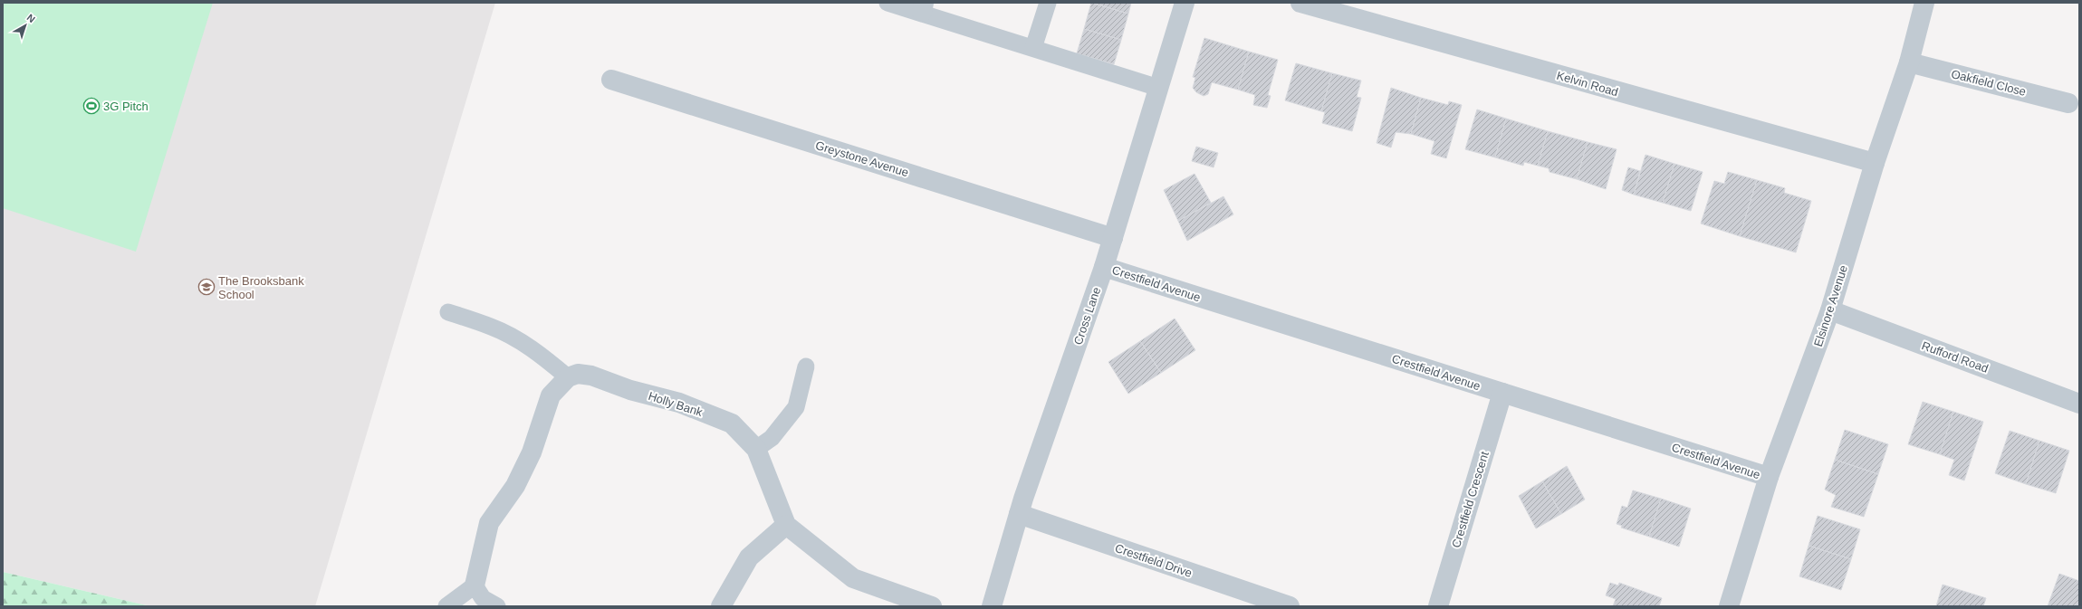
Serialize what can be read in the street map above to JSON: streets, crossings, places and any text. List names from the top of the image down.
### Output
{
  "streets": {
    "street": [
      "Oakfield Close",
      "Kelvin Road",
      "Greystone Avenue",
      "Crestfield Avenue",
      "Elsinore Avenue",
      "Cross Lane",
      "Rufford Road",
      "Holly Bank",
      "Crestfield Crescent",
      "Crestfield Drive"
    ]
  },
  "crossings": [
    ["Oakfield Close", "Elsinore Avenue"],
    ["Kelvin Road", "Elsinore Avenue"],
    ["Greystone Avenue", "Cross Lane"],
    ["Crestfield Avenue", "Elsinore Avenue"],
    ["Crestfield Avenue", "Cross Lane"],
    ["Crestfield Avenue", "Crestfield Crescent"],
    ["Elsinore Avenue", "Rufford Road"],
    ["Cross Lane", "Crestfield Drive"]
  ],
  "places": {
    "sports": ["3G Pitch"],
    "school or university": ["The Brooksbank School"]
  },
  "north": "top right"
}
